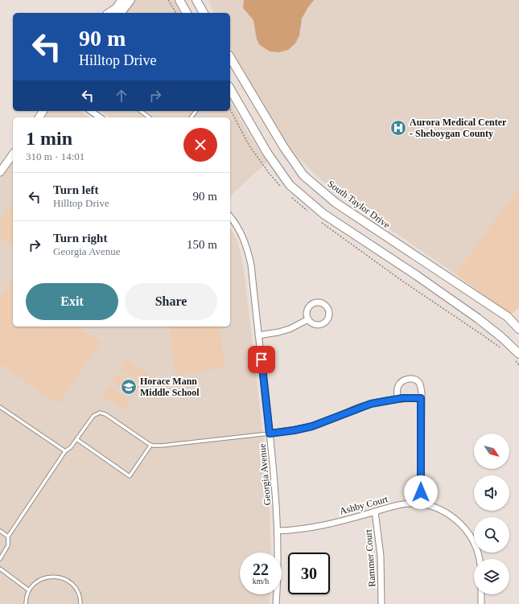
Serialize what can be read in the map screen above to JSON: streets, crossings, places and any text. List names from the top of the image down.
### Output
{
  "streets": {
    "main road": ["South Taylor Drive"],
    "street": ["Georgia Avenue", "Ashby Court", "Rammer Court"]
  },
  "crossings": [
    ["Georgia Avenue", "Ashby Court"],
    ["Ashby Court", "Rammer Court"]
  ],
  "places": {
    "hospital": ["Aurora Medical Center - Sheboygan County"],
    "school or university": ["Horace Mann Middle School"]
  },
  "north": "bottom right",
  "page": {
    "turn": ["90 m", "Hilltop Drive"],
    "heading": ["1 min", "310 m · 14:01"],
    "list": [
      {
        "name": "Turn left",
        "note": "Hilltop Drive",
        "value": "90 m"
      },
      {
        "name": "Turn right",
        "note": "Georgia Avenue",
        "value": "150 m"
      }
    ],
    "buttons": ["Exit", "Share"],
    "speed": "22 km/h",
    "limit": "30"
  }
}
